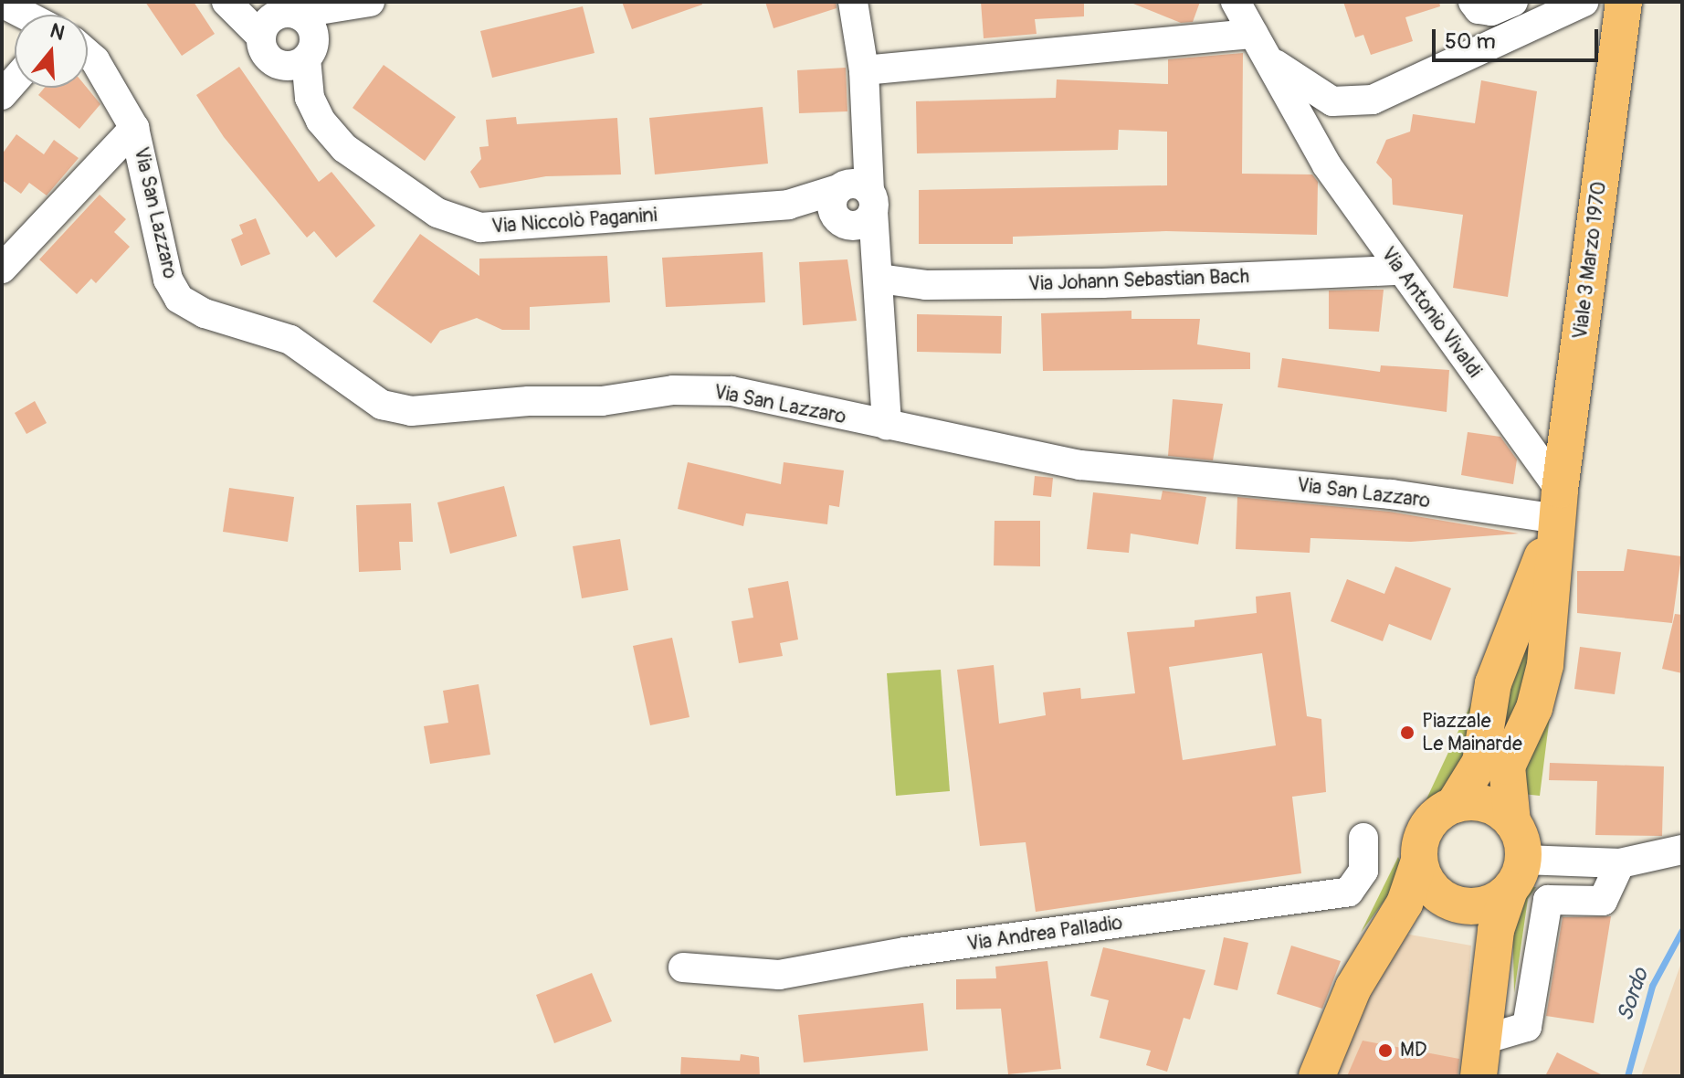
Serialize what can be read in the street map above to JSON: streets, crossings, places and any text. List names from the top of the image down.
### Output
{
  "streets": {
    "main road": ["Viale 3 Marzo 1970"],
    "street": [
      "Via San Lazzaro",
      "Via Niccolò Paganini",
      "Via Johann Sebastian Bach",
      "Via Antonio Vivaldi",
      "Via Andrea Palladio"
    ]
  },
  "crossings": [
    ["Via San Lazzaro", "Viale 3 Marzo 1970"],
    ["Via San Lazzaro", "Via Antonio Vivaldi"],
    ["Viale 3 Marzo 1970", "Via Antonio Vivaldi"],
    ["Via Johann Sebastian Bach", "Via Antonio Vivaldi"]
  ],
  "water": ["Sordo"],
  "places": ["Piazzale Le Mainarde", "MD"],
  "scale_bar": "50 m",
  "north": "top"
}
